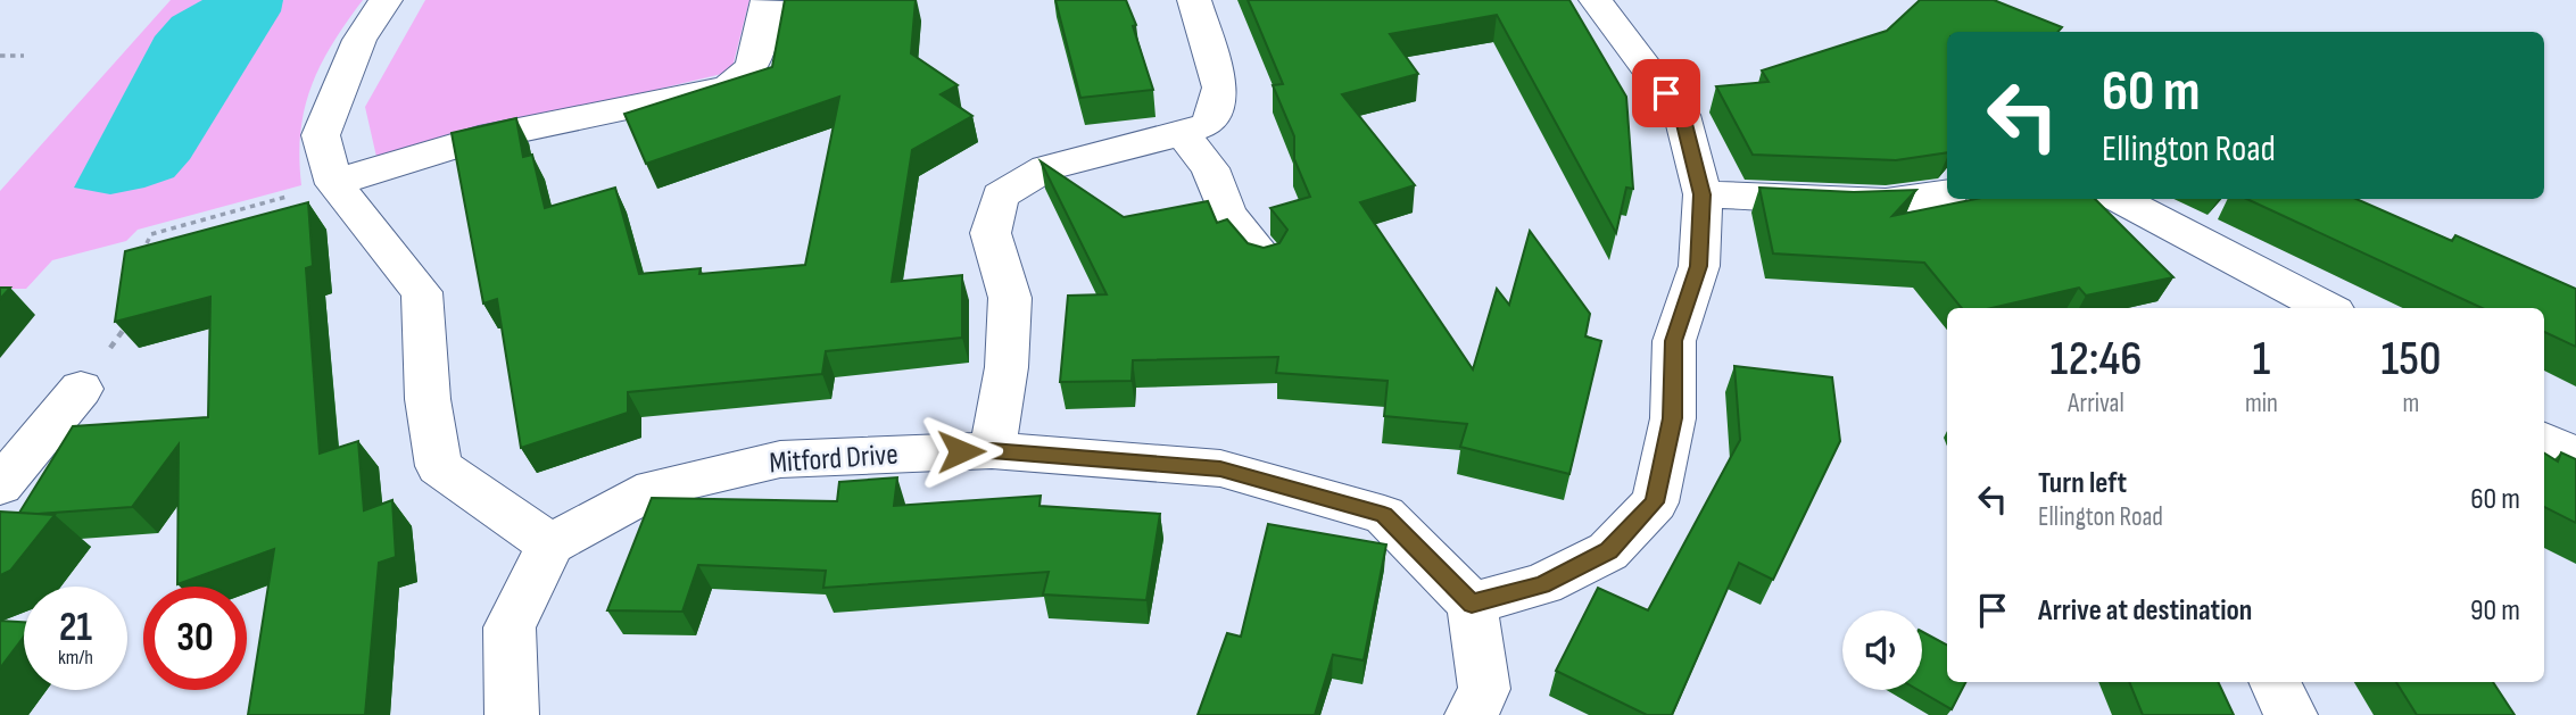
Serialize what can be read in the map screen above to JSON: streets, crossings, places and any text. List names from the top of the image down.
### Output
{
  "streets": {
    "street": ["Mitford Drive"]
  },
  "page": {
    "turn": ["60 m", "Ellington Road"],
    "eta": [
      "12:46",
      "Arrival",
      "1",
      "min",
      "150",
      "m"
    ],
    "list": [
      {
        "name": "Turn left",
        "note": "Ellington Road",
        "value": "60 m"
      },
      {
        "name": "Arrive at destination",
        "value": "90 m"
      }
    ],
    "speed": "21 km/h",
    "limit": "30"
  }
}
